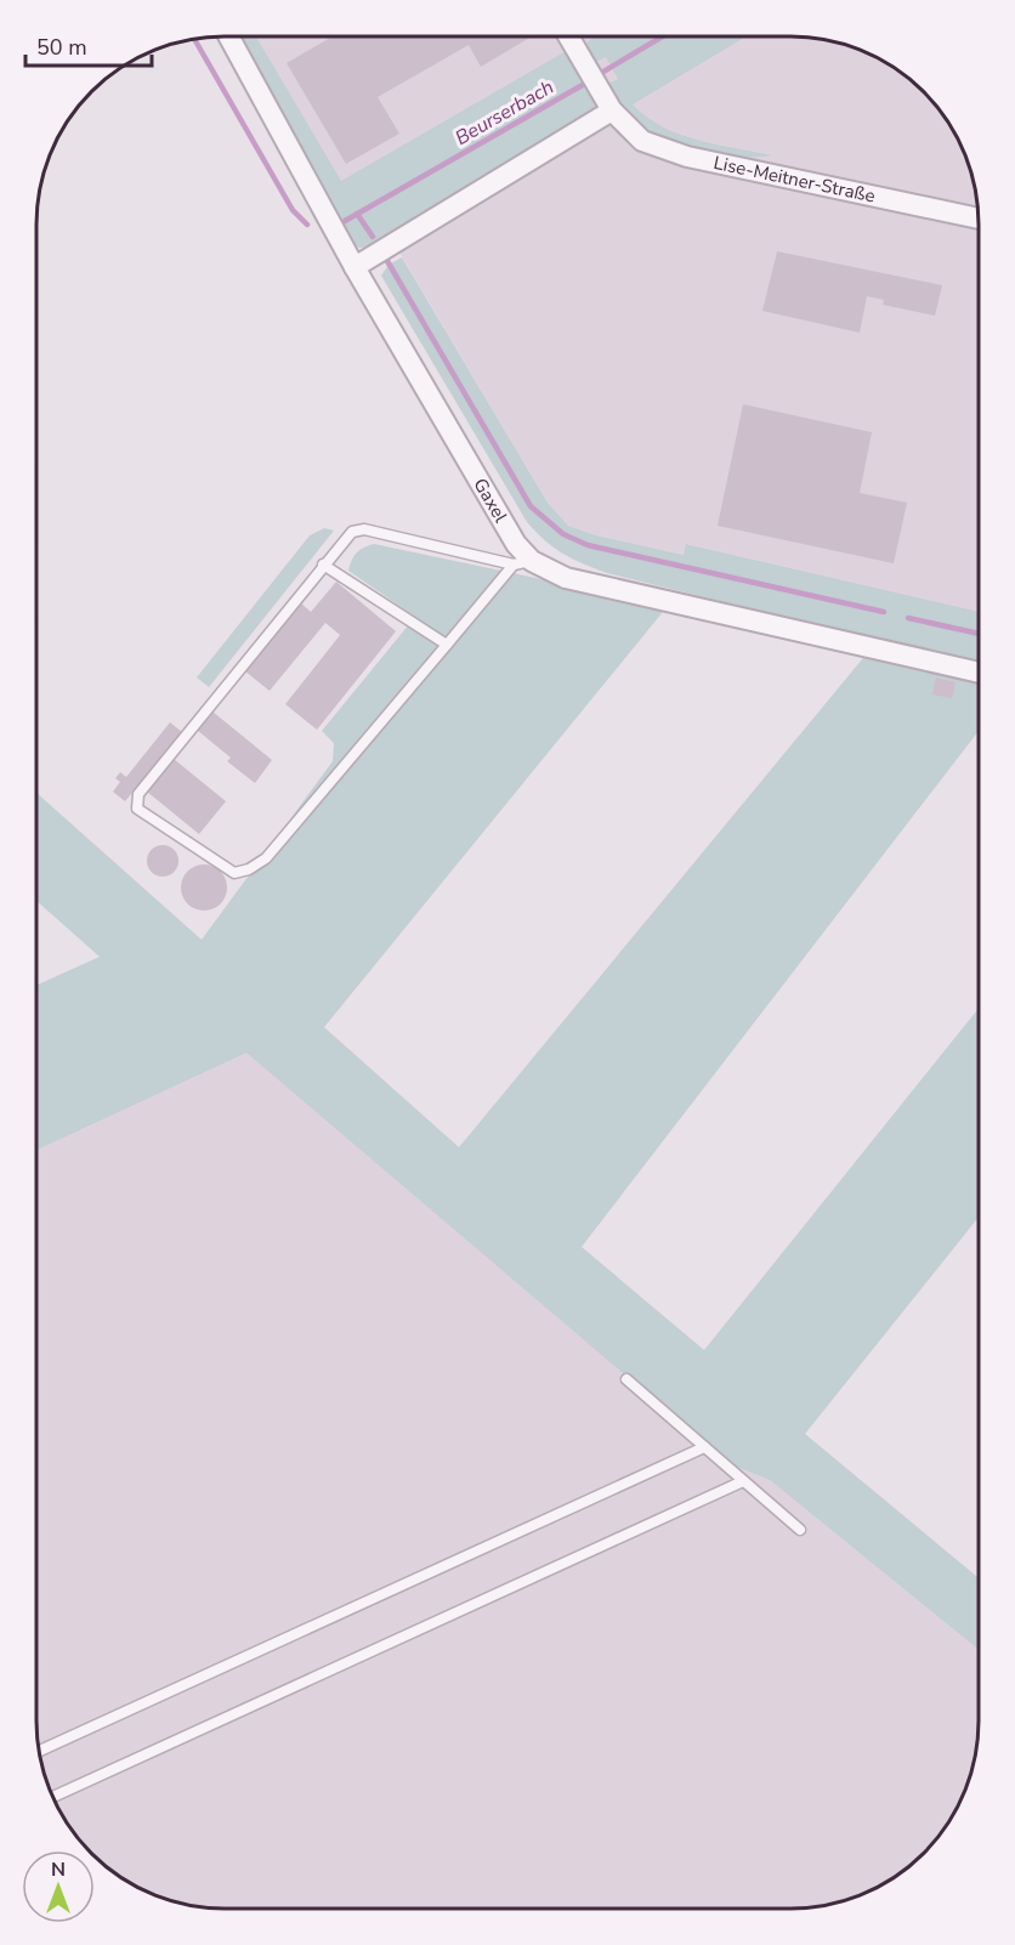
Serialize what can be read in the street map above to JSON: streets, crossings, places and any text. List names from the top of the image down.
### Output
{
  "streets": {
    "street": ["Lise-Meitner-Straße", "Gaxel"]
  },
  "water": ["Beurserbach"],
  "scale_bar": "50 m",
  "north": "top"
}
